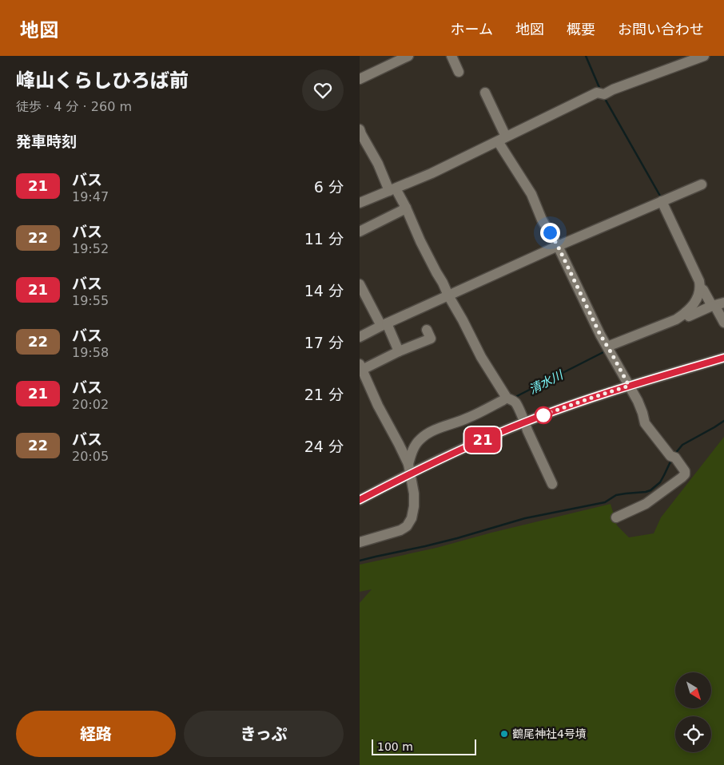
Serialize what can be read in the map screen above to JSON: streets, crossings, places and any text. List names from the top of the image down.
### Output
{
  "water": ["清水川"],
  "places": ["鶴尾神社4号墳"],
  "lines": ["bus line 21"],
  "scale_bar": "100 m",
  "north": "bottom right",
  "page": {
    "header": "地図",
    "nav": [
      "ホーム",
      "地図",
      "概要",
      "お問い合わせ"
    ],
    "heading": [
      ["峰山くらしひろば前", "徒歩 · 4 分 · 260 m"],
      "発車時刻"
    ],
    "on_map": "21",
    "list": [
      {
        "mark": "21",
        "name": "バス",
        "note": "19:47",
        "value": "6 分"
      },
      {
        "mark": "22",
        "name": "バス",
        "note": "19:52",
        "value": "11 分"
      },
      {
        "mark": "21",
        "name": "バス",
        "note": "19:55",
        "value": "14 分"
      },
      {
        "mark": "22",
        "name": "バス",
        "note": "19:58",
        "value": "17 分"
      },
      {
        "mark": "21",
        "name": "バス",
        "note": "20:02",
        "value": "21 分"
      },
      {
        "mark": "22",
        "name": "バス",
        "note": "20:05",
        "value": "24 分"
      }
    ],
    "buttons": ["経路", "きっぷ"],
    "scale": "100 m"
  }
}
